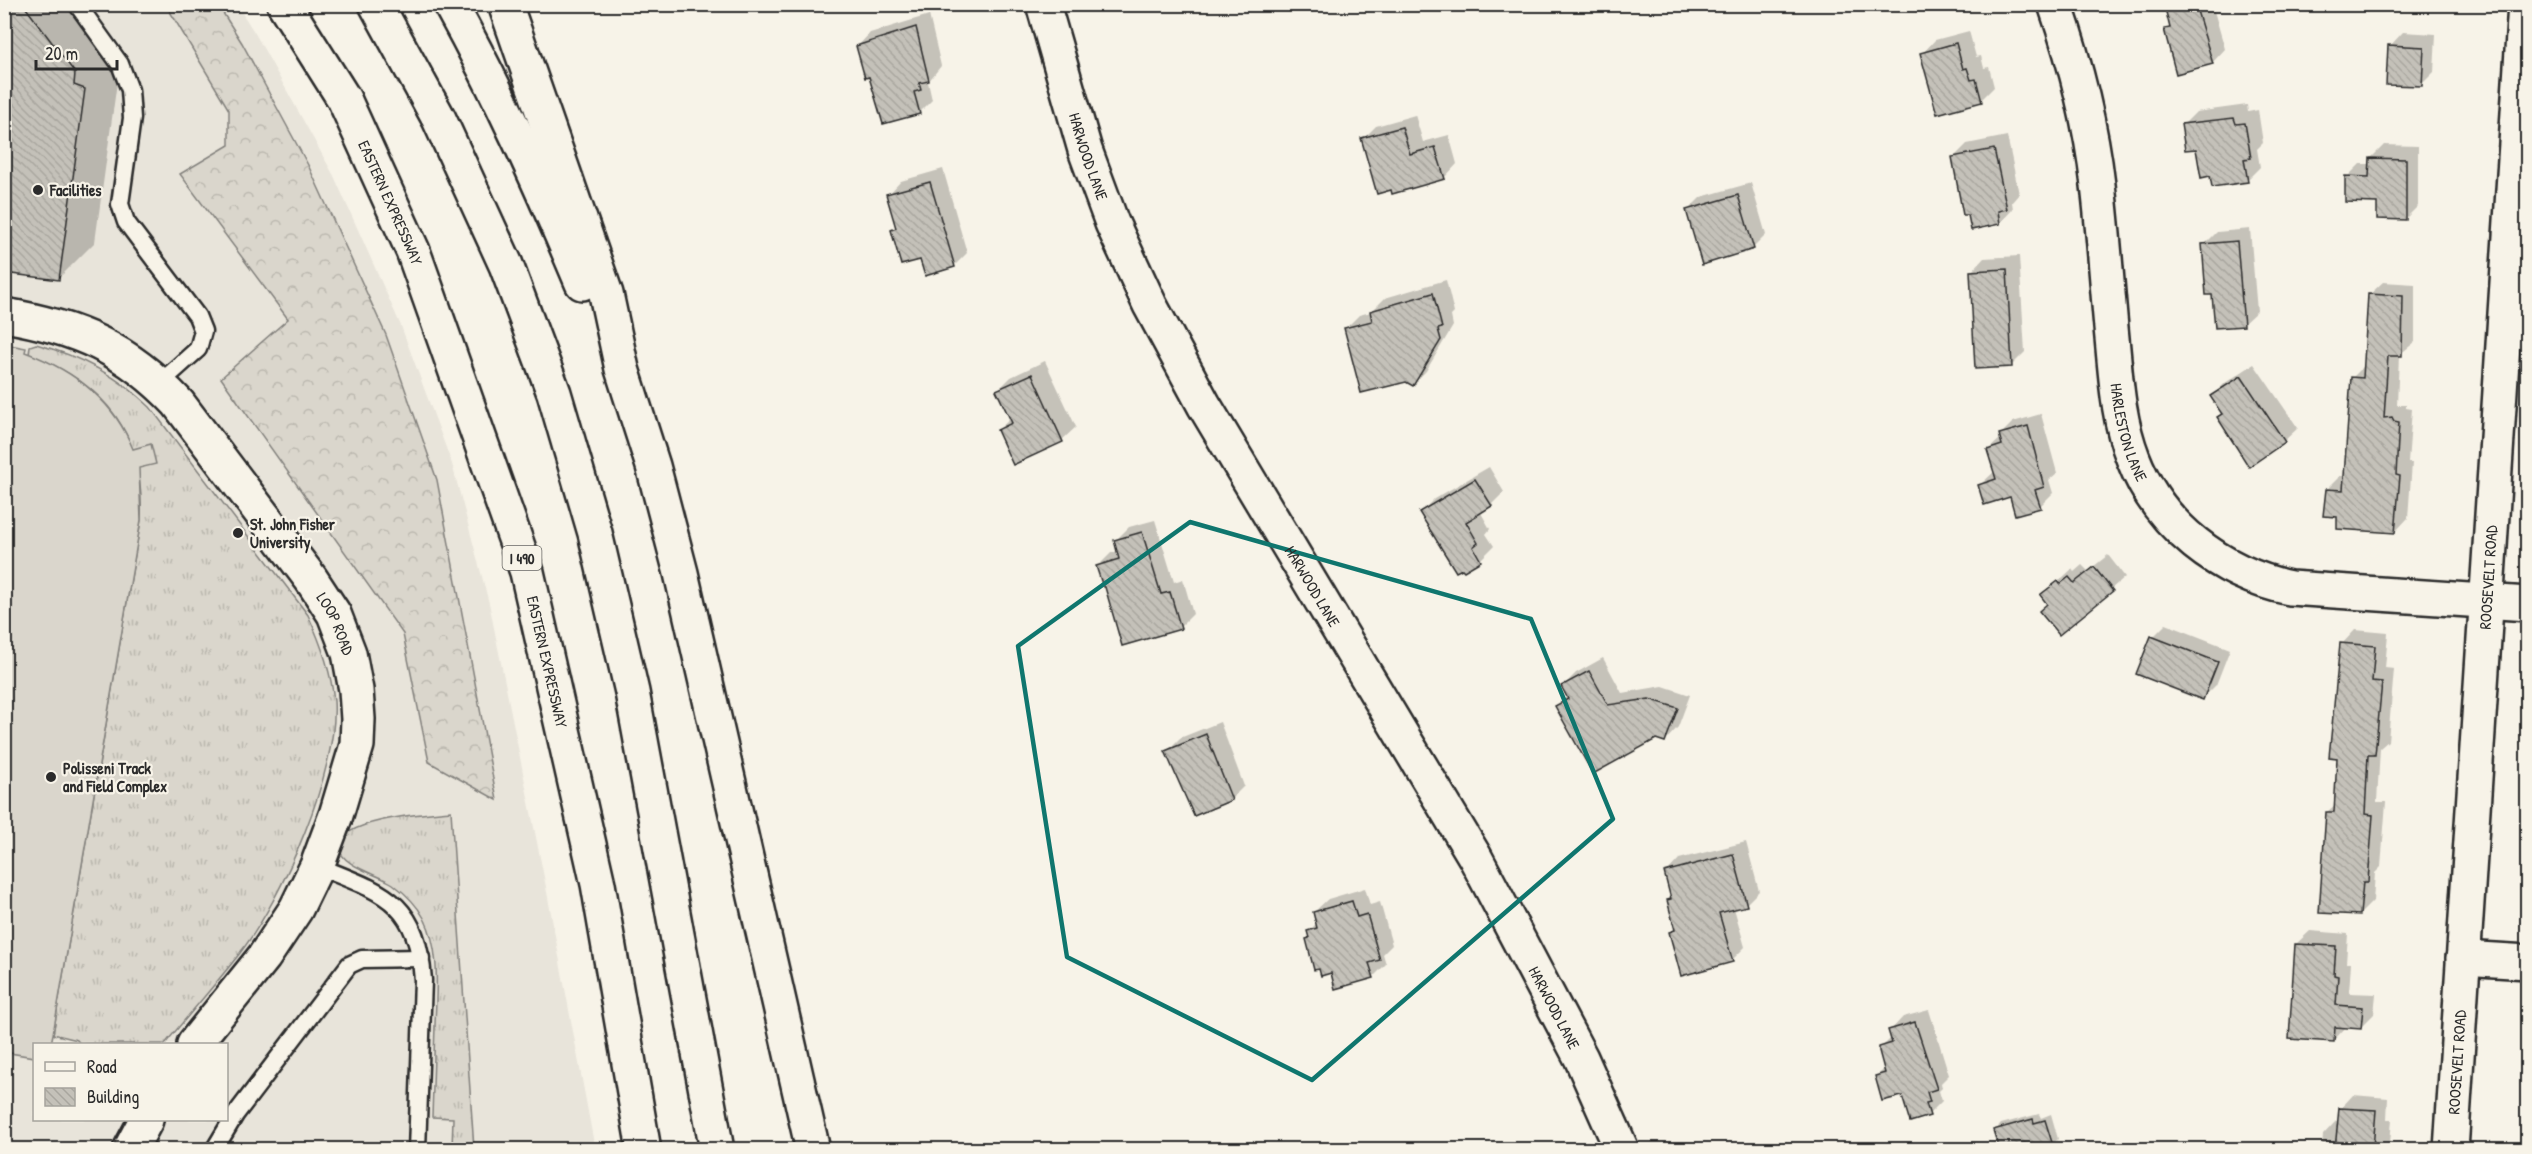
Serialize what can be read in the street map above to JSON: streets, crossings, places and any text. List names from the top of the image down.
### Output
{
  "streets": {
    "main road": [
      "HARWOOD LANE",
      "EASTERN EXPRESSWAY",
      "HARLESTON LANE",
      "I 490",
      "ROOSEVELT ROAD",
      "LOOP ROAD"
    ]
  },
  "crossings": [
    ["HARLESTON LANE", "ROOSEVELT ROAD"]
  ],
  "places": ["Facilities", "St. John Fisher University", "Polisseni Track and Field Complex"],
  "legend": ["Road", "Building"],
  "scale_bar": "20 m"
}
